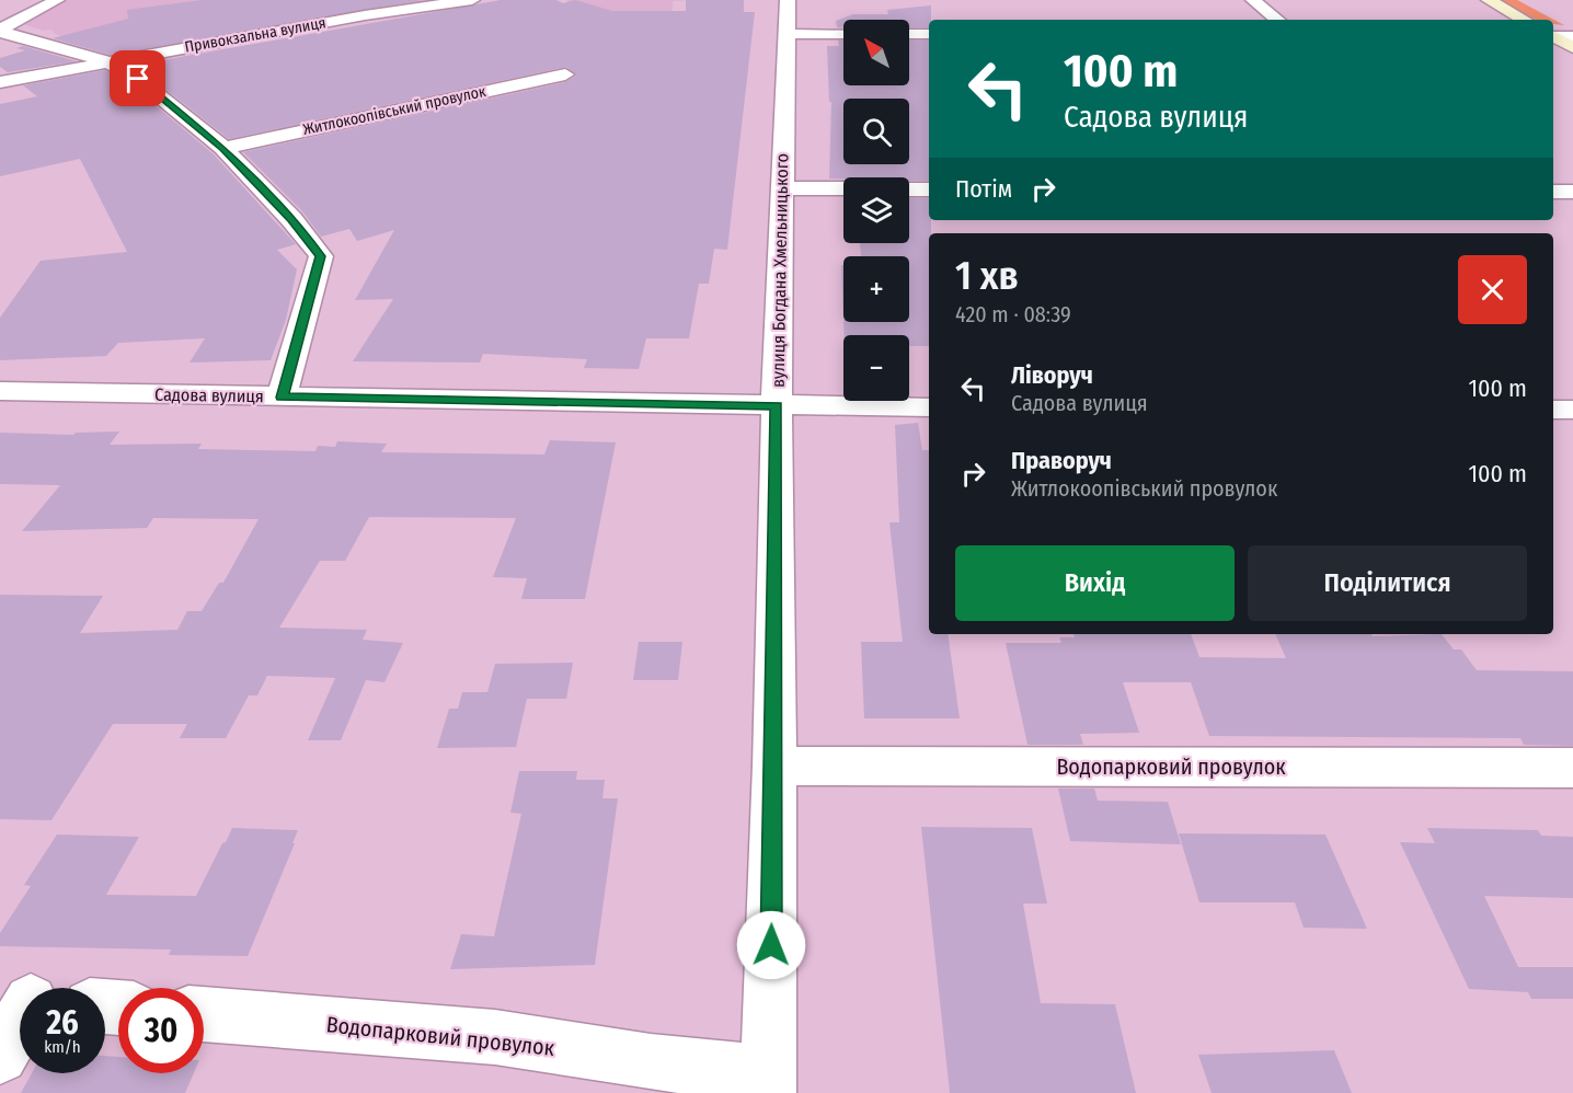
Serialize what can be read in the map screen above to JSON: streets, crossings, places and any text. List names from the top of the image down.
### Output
{
  "streets": {
    "street": [
      "Привокзальна вулиця",
      "Житлокоопівський провулок",
      "вулиця Богдана Хмельницького",
      "Садова вулиця",
      "Водопарковий провулок"
    ]
  },
  "crossings": [
    ["вулиця Богдана Хмельницького", "Садова вулиця"],
    ["вулиця Богдана Хмельницького", "Водопарковий провулок"]
  ],
  "north": "top left",
  "page": {
    "map_buttons": ["+", "−"],
    "turn": ["100 m", "Садова вулиця"],
    "then": "Потім",
    "heading": ["1 хв", "420 m · 08:39"],
    "list": [
      {
        "name": "Ліворуч",
        "note": "Садова вулиця",
        "value": "100 m"
      },
      {
        "name": "Праворуч",
        "note": "Житлокоопівський провулок",
        "value": "100 m"
      }
    ],
    "buttons": ["Вихід", "Поділитися"],
    "speed": "26 km/h",
    "limit": "30"
  }
}
